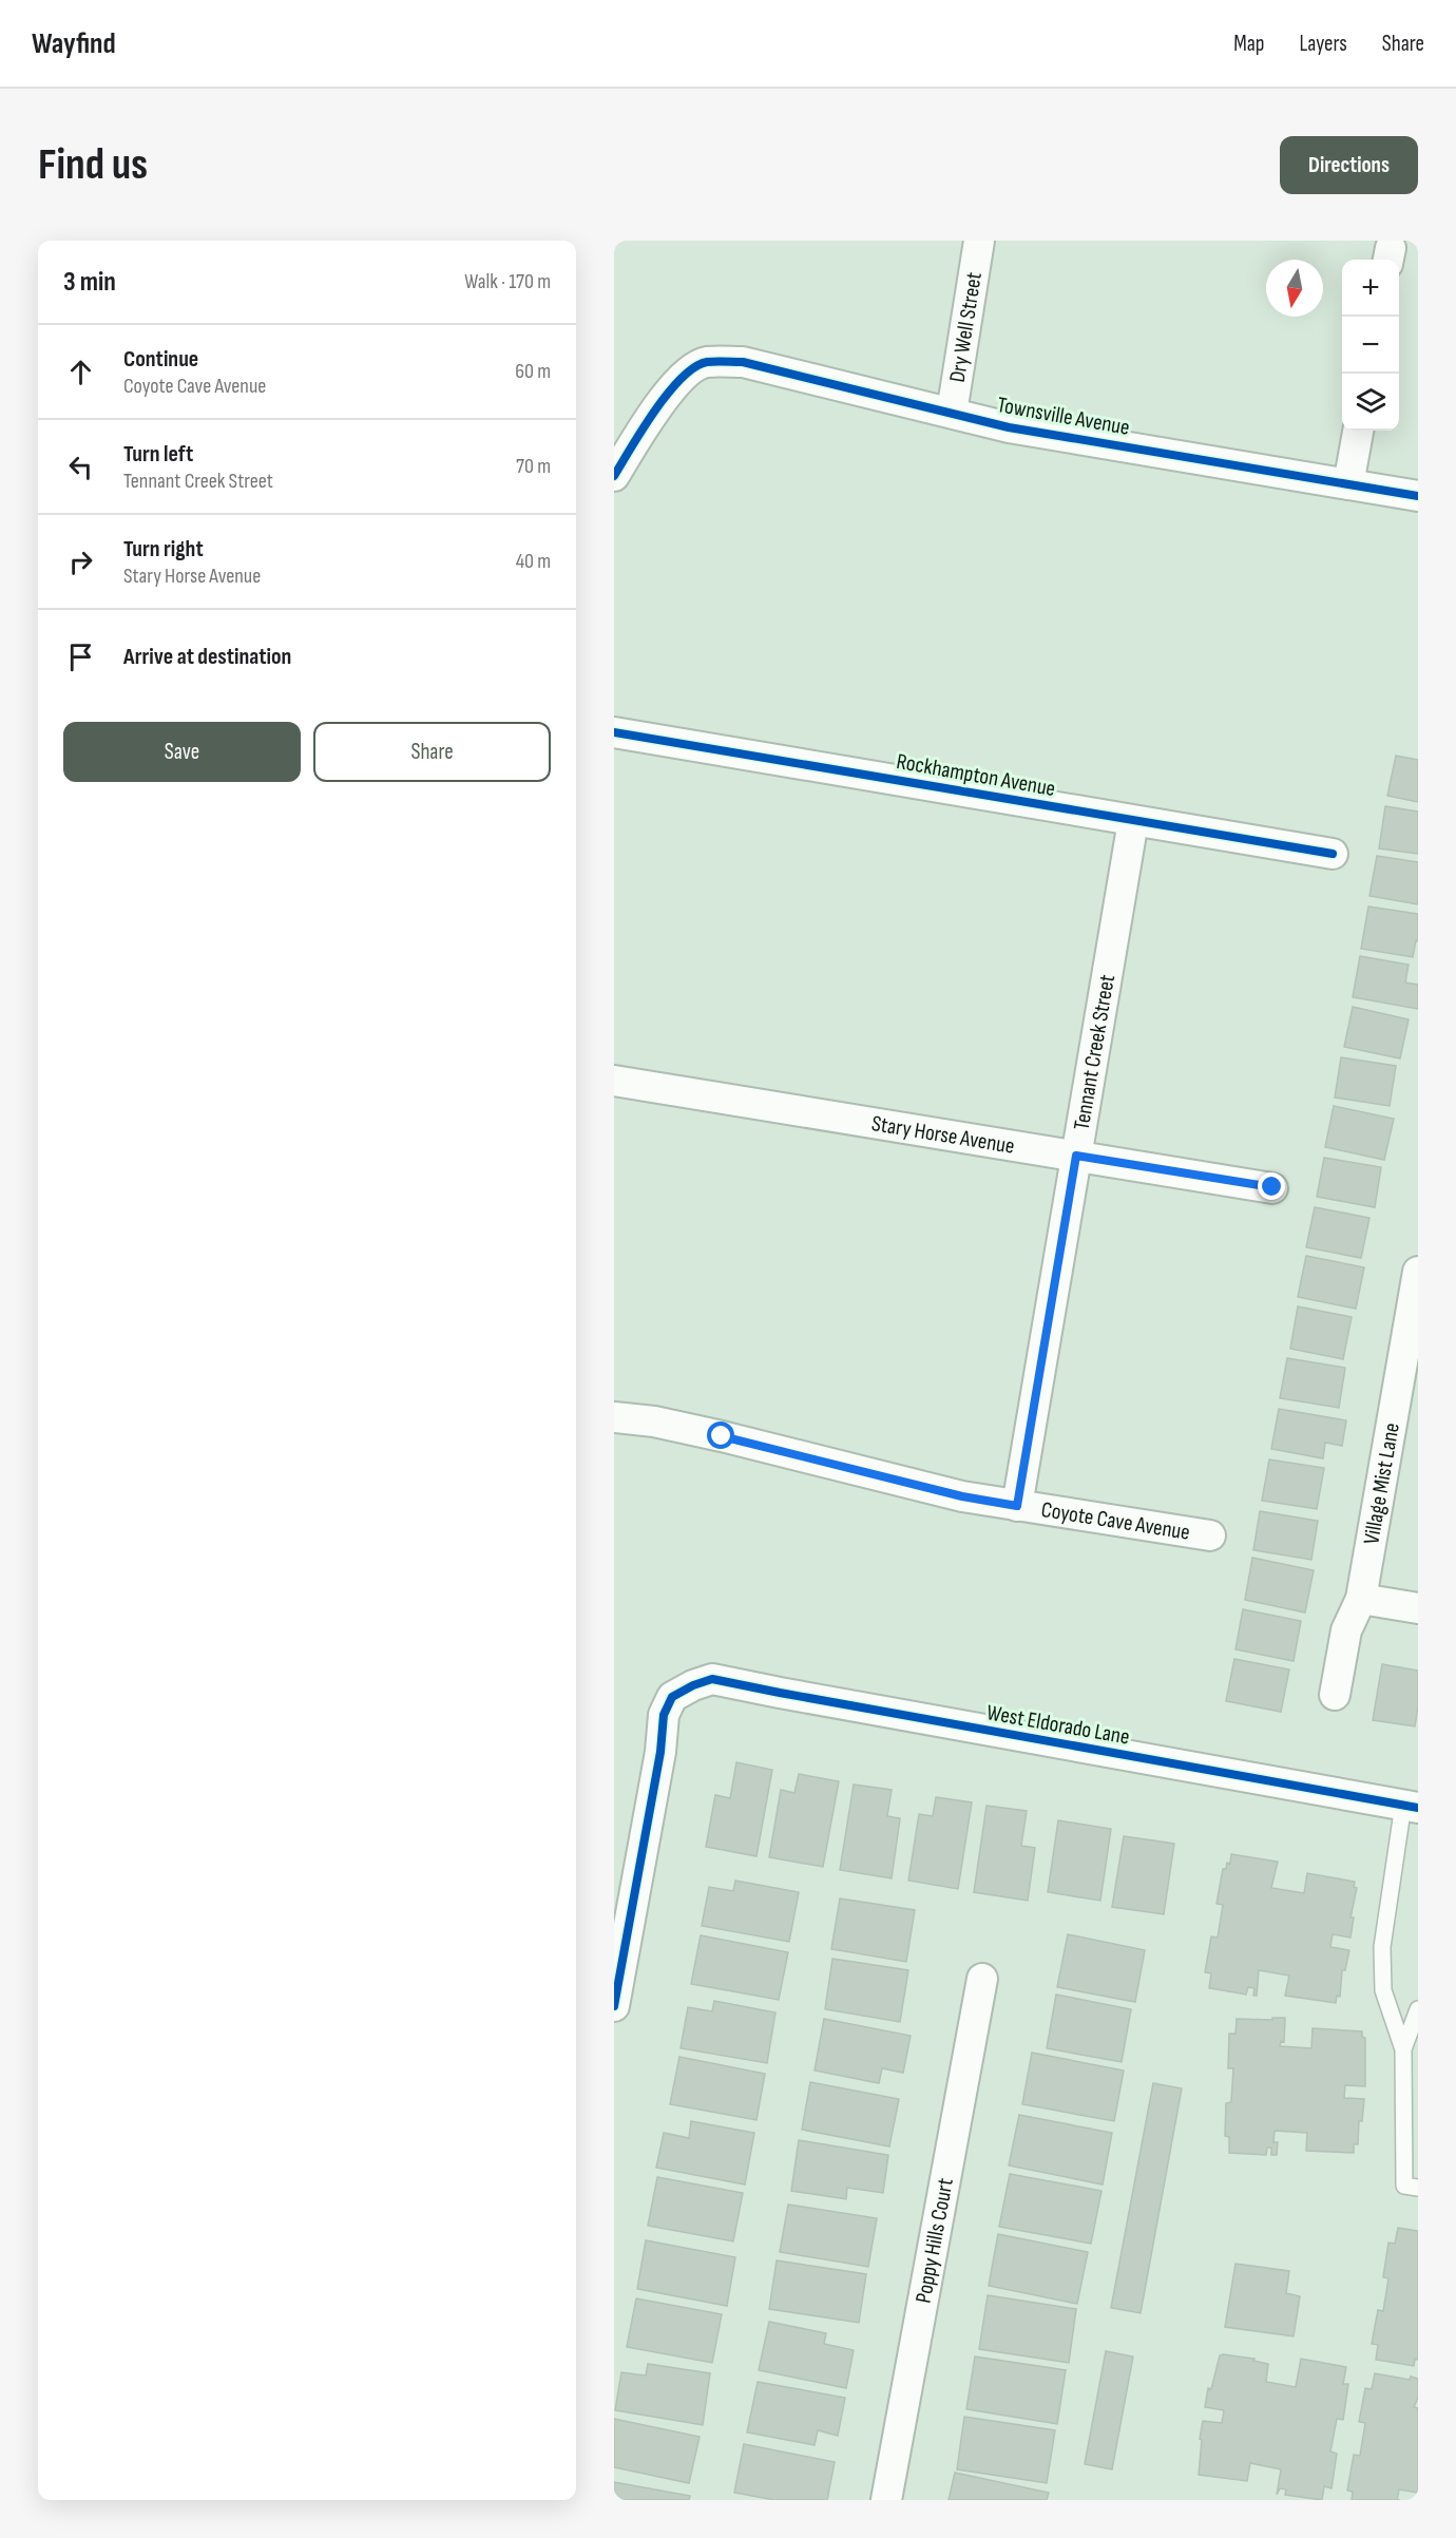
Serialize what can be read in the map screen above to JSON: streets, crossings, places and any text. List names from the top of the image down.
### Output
{
  "streets": {
    "street": [
      "Dry Well Street",
      "Townsville Avenue",
      "Rockhampton Avenue",
      "Tennant Creek Street",
      "Stary Horse Avenue",
      "Village Mist Lane",
      "Coyote Cave Avenue",
      "West Eldorado Lane",
      "Poppy Hills Court"
    ]
  },
  "crossings": [
    ["Dry Well Street", "Townsville Avenue"],
    ["Rockhampton Avenue", "Tennant Creek Street"],
    ["Tennant Creek Street", "Stary Horse Avenue"],
    ["Tennant Creek Street", "Coyote Cave Avenue"]
  ],
  "north": "bottom",
  "page": {
    "header": "Wayfind",
    "nav": ["Map", "Layers", "Share"],
    "buttons": [
      "Directions",
      ["Save", "Share"]
    ],
    "title": "Find us",
    "heading": ["3 min", "Walk · 170 m"],
    "map_buttons": ["+", "−"],
    "list": [
      ["Continue", "Coyote Cave Avenue", "60 m"],
      ["Turn left", "Tennant Creek Street", "70 m"],
      ["Turn right", "Stary Horse Avenue", "40 m"],
      "Arrive at destination"
    ]
  }
}
